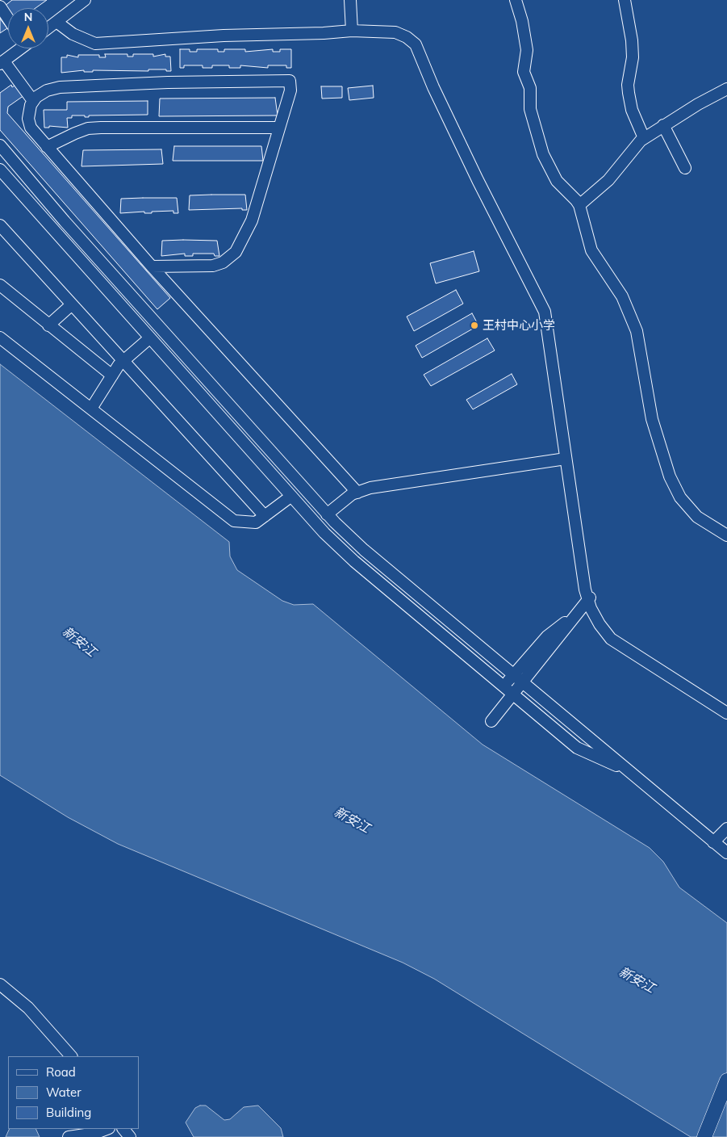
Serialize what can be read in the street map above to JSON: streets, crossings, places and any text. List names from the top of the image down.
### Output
{
  "water": ["新安江"],
  "places": ["王村中心小学"],
  "legend": ["Road", "Water", "Building"],
  "north": "top"
}
